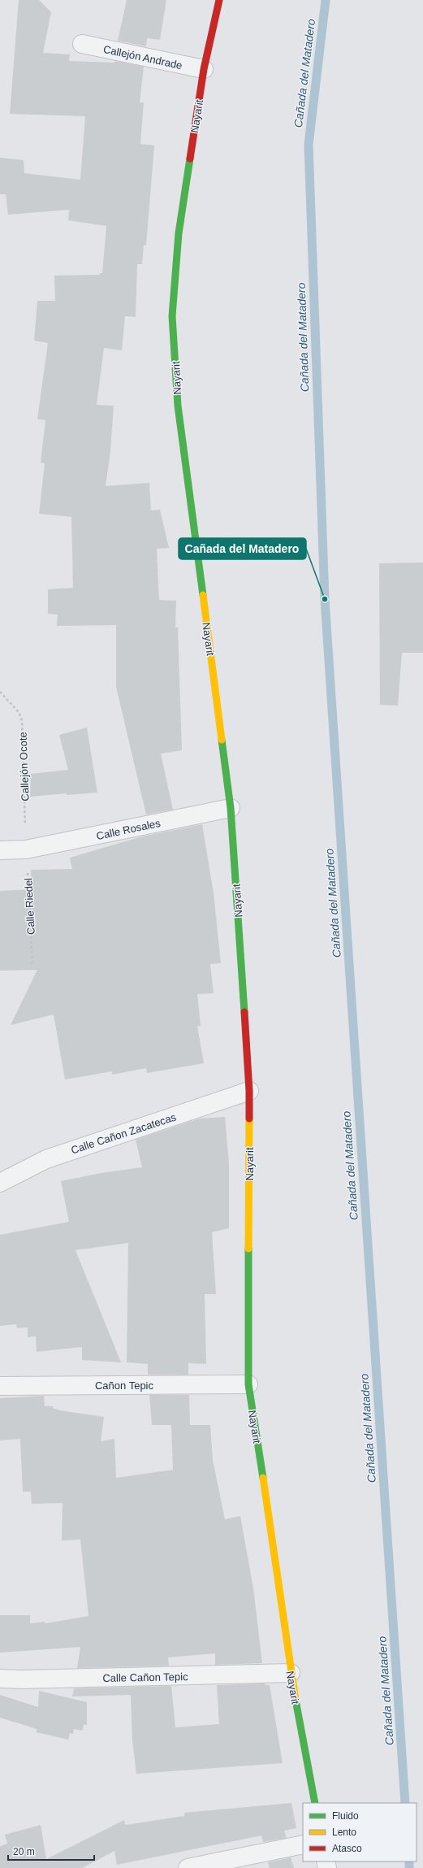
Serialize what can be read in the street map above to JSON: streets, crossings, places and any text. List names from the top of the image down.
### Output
{
  "streets": {
    "street": [
      "Callejón Andrade",
      "Nayarit",
      "Calle Rosales",
      "Calle Cañon Zacatecas",
      "Cañon Tepic",
      "Calle Cañon Tepic"
    ],
    "path": ["Callejón Ocote", "Calle Riedel"]
  },
  "crossings": [
    ["Callejón Andrade", "Nayarit"],
    ["Nayarit", "Calle Rosales"],
    ["Nayarit", "Calle Cañon Zacatecas"],
    ["Nayarit", "Cañon Tepic"],
    ["Nayarit", "Calle Cañon Tepic"],
    ["Callejón Ocote", "Calle Rosales"],
    ["Callejón Ocote", "Calle Riedel"],
    ["Calle Rosales", "Calle Riedel"]
  ],
  "water": ["Cañada del Matadero"],
  "places": ["Cañada del Matadero"],
  "legend": ["Fluido", "Lento", "Atasco"],
  "scale_bar": "20 m"
}
